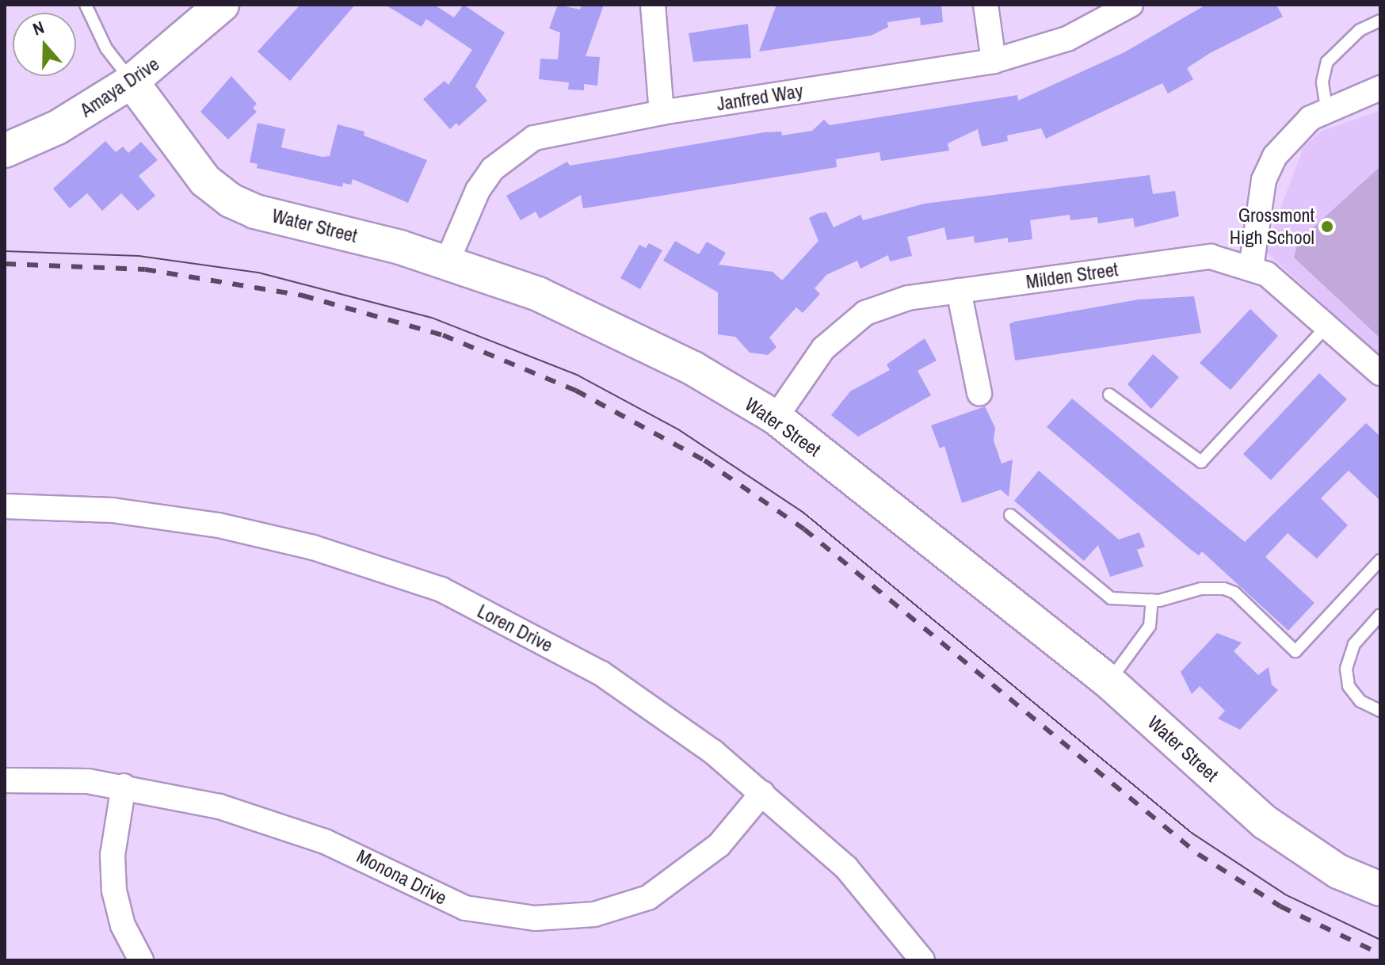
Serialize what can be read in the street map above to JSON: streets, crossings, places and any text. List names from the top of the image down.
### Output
{
  "streets": {
    "street": [
      "Amaya Drive",
      "Janfred Way",
      "Water Street",
      "Milden Street",
      "Loren Drive",
      "Monona Drive"
    ]
  },
  "crossings": [
    ["Amaya Drive", "Water Street"],
    ["Janfred Way", "Water Street"],
    ["Water Street", "Milden Street"],
    ["Loren Drive", "Monona Drive"]
  ],
  "places": ["Grossmont High School"],
  "north": "top"
}
